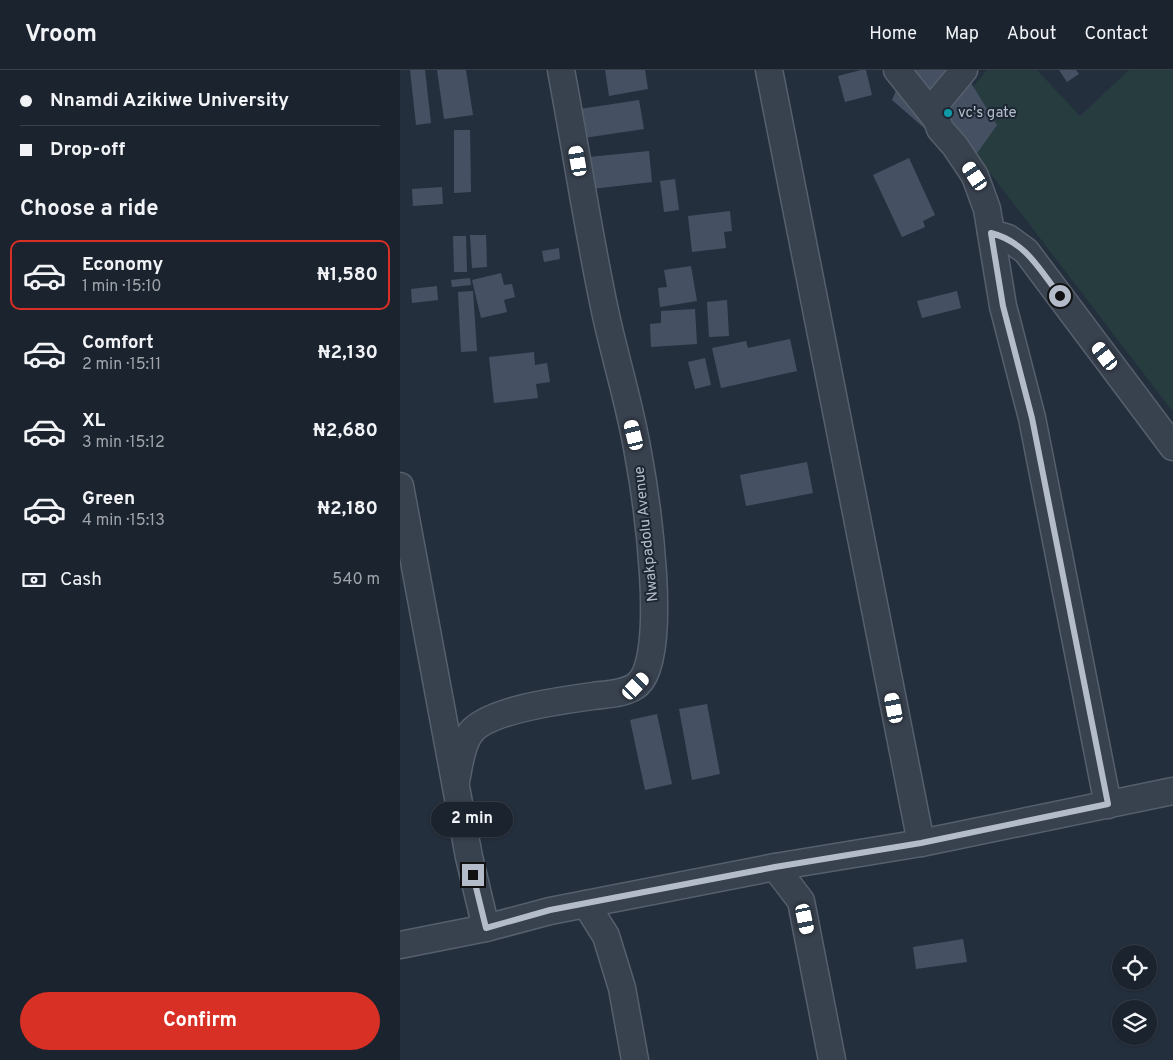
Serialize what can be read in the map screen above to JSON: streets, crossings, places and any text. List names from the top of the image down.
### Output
{
  "streets": {
    "street": ["Nwakpadolu Avenue"]
  },
  "places": ["vc's gate"],
  "page": {
    "header": "Vroom",
    "nav": [
      "Home",
      "Map",
      "About",
      "Contact"
    ],
    "banner": ["Nnamdi Azikiwe University", "Drop-off"],
    "heading": "Choose a ride",
    "list": [
      {
        "name": "Economy",
        "note": "1 min · 15:10",
        "value": "₦1,580"
      },
      {
        "name": "Comfort",
        "note": "2 min · 15:11",
        "value": "₦2,130"
      },
      {
        "name": "XL",
        "note": "3 min · 15:12",
        "value": "₦2,680"
      },
      {
        "name": "Green",
        "note": "4 min · 15:13",
        "value": "₦2,180"
      }
    ],
    "pay": ["Cash", "540 m"],
    "bubble": "2 min",
    "buttons": "Confirm"
  }
}
